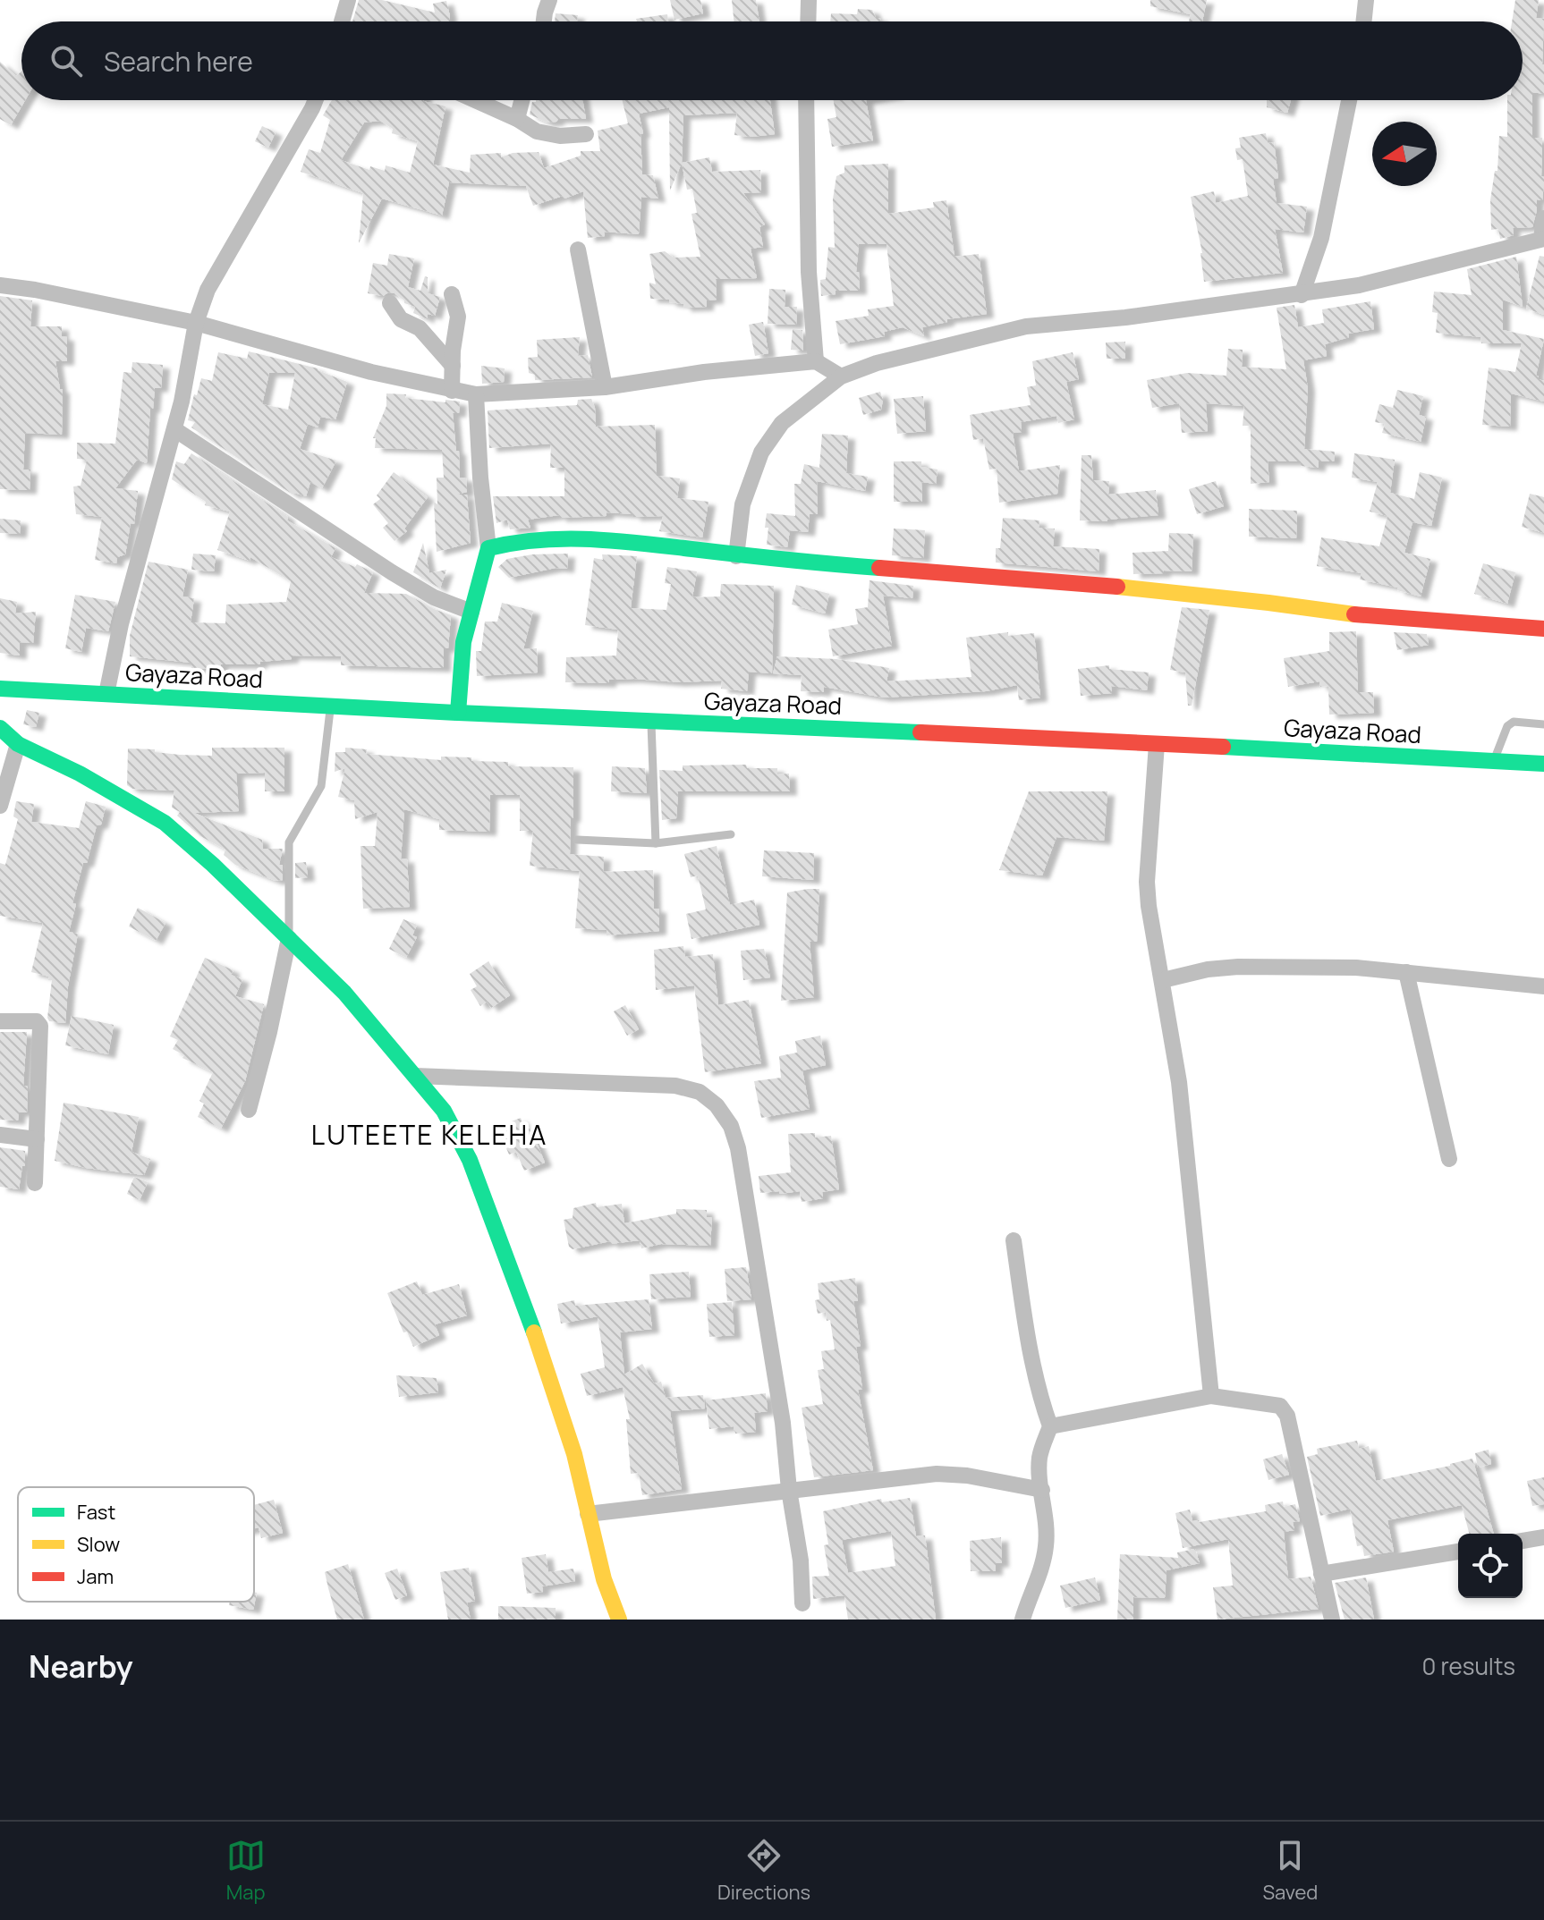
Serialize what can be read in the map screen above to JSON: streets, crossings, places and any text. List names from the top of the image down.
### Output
{
  "streets": {
    "street": ["Gayaza Road"]
  },
  "districts": ["LUTEETE KELEHA"],
  "legend": ["Fast", "Slow", "Jam"],
  "north": "left",
  "page": {
    "search": "Search here",
    "heading": ["Nearby", "0 results"],
    "nav": ["Map", "Directions", "Saved"]
  }
}
